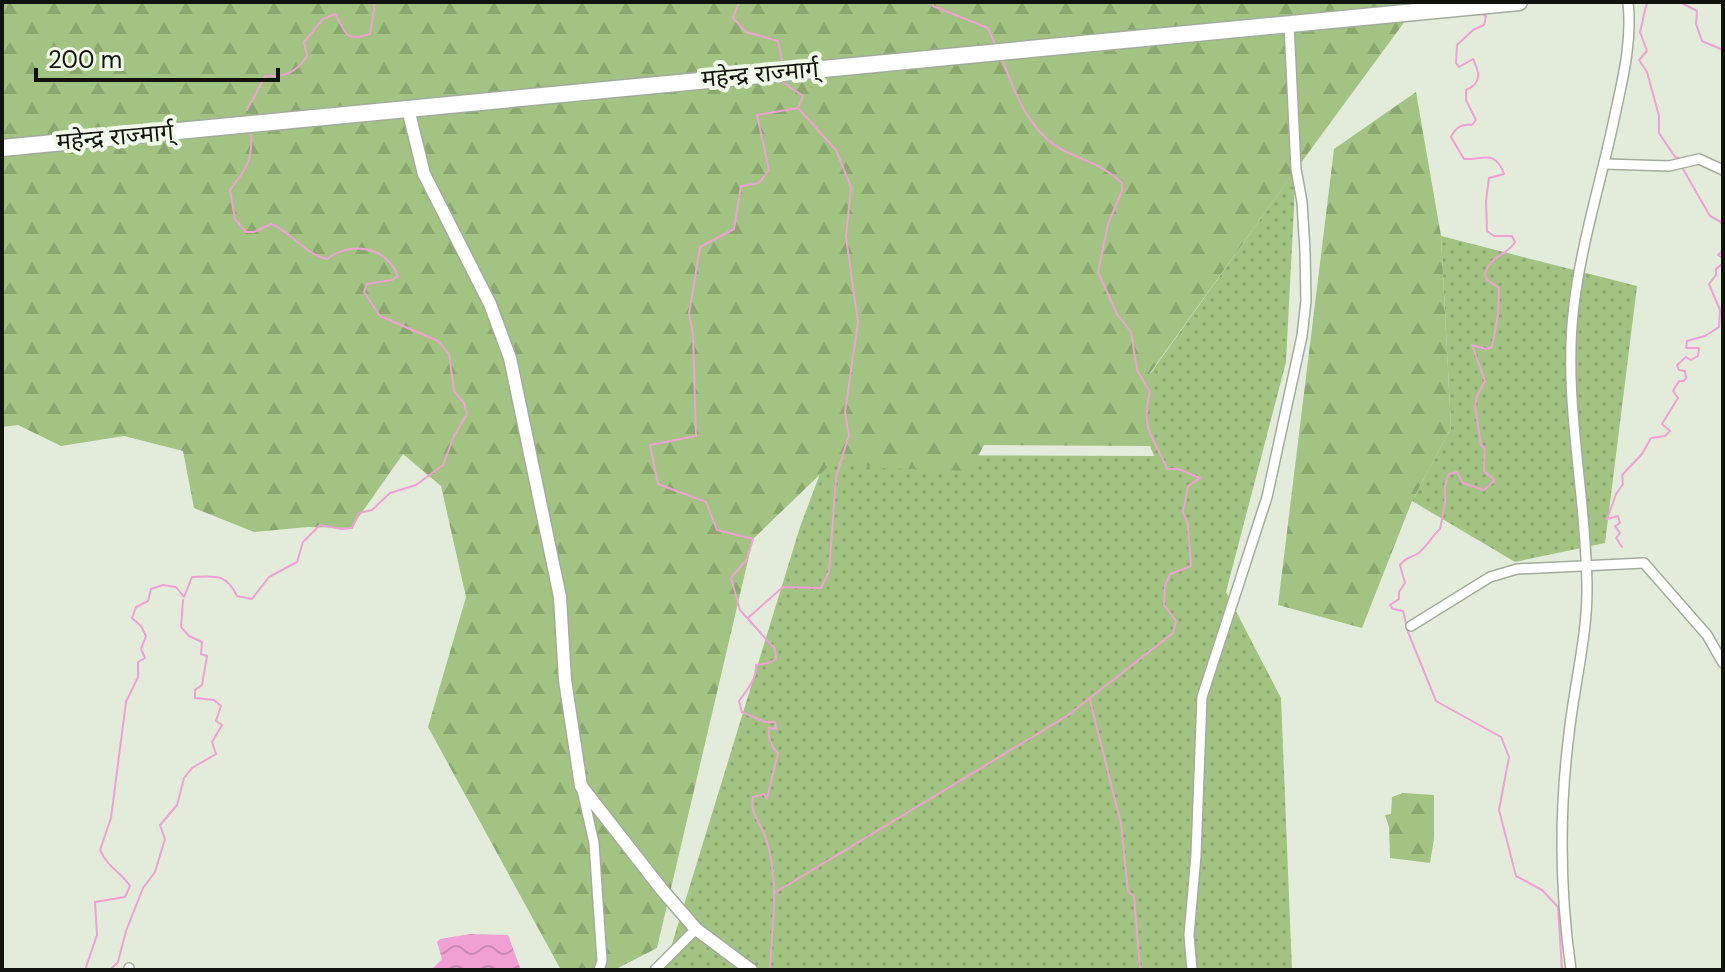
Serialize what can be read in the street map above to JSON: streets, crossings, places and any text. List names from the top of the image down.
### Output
{
  "streets": {
    "highway": ["महेन्द्र राज्मार्ग्"]
  },
  "scale_bar": "200 m"
}
